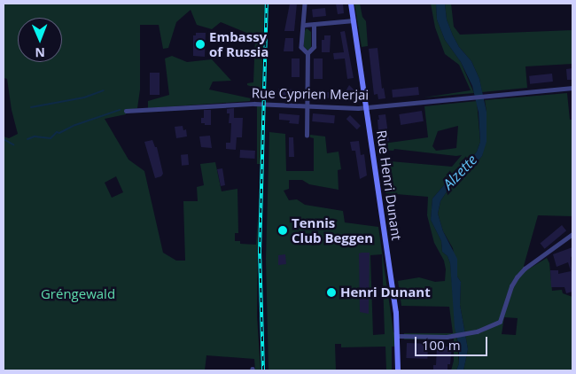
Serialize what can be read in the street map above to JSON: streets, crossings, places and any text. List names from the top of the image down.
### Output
{
  "streets": {
    "main road": ["Rue Henri Dunant"],
    "street": ["Rue Cyprien Merjai"]
  },
  "crossings": [
    ["Rue Cyprien Merjai", "Rue Henri Dunant"]
  ],
  "water": ["Alzette"],
  "parks": ["Gréngewald"],
  "places": ["Embassy of Russia", "Tennis Club Beggen", "Henri Dunant"],
  "scale_bar": "100 m",
  "north": "bottom"
}
